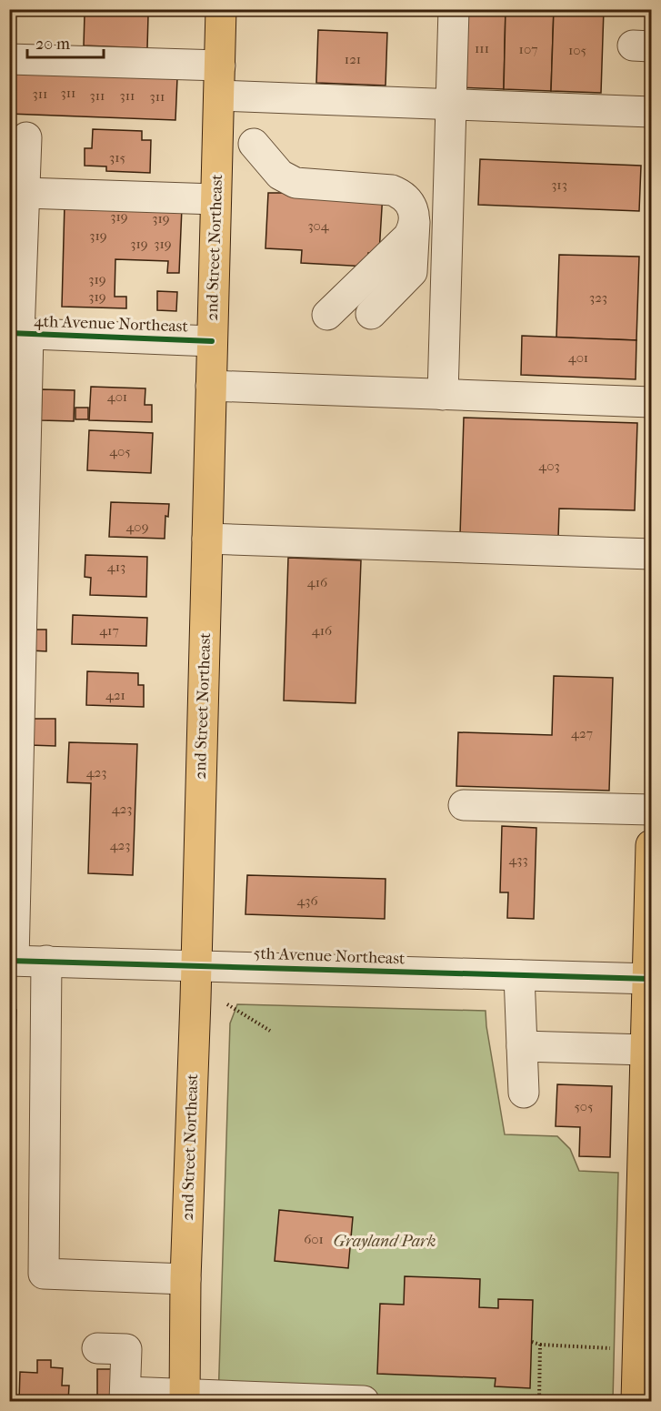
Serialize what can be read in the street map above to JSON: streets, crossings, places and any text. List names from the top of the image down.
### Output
{
  "streets": {
    "main road": ["2nd Street Northeast"],
    "street": ["4th Avenue Northeast", "5th Avenue Northeast"]
  },
  "crossings": [
    ["2nd Street Northeast", "4th Avenue Northeast"],
    ["2nd Street Northeast", "5th Avenue Northeast"]
  ],
  "parks": ["Grayland Park"],
  "house_numbers": [
    "111",
    "107",
    "105",
    "121",
    "311",
    "311",
    "311",
    "311",
    "311",
    "315",
    "313",
    "319",
    "319",
    "304",
    "319",
    "319",
    "319",
    "319",
    "319",
    "323",
    "401",
    "401",
    "405",
    "403",
    "409",
    "413",
    "416",
    "417",
    "416",
    "421",
    "427",
    "423",
    "423",
    "423",
    "433",
    "436",
    "505",
    "601"
  ],
  "scale_bar": "20 m"
}
